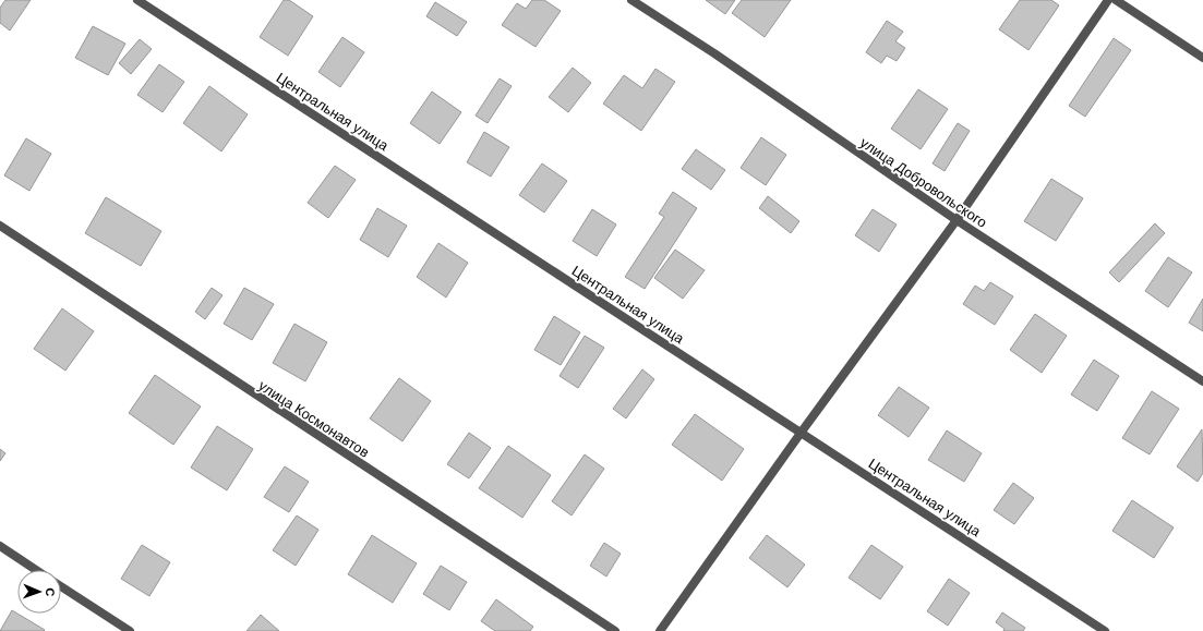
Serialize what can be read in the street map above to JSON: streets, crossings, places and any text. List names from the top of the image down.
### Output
{
  "streets": {
    "street": ["Центральная улица", "улица Добровольского", "улица Космонавтов"]
  },
  "north": "right"
}
